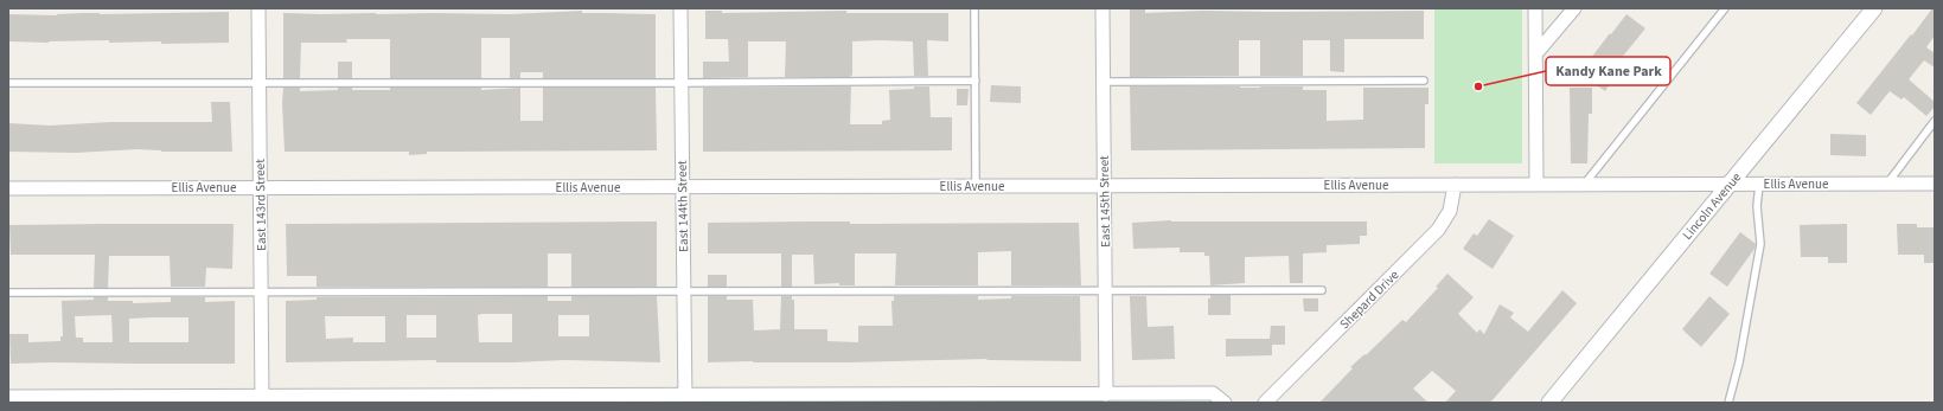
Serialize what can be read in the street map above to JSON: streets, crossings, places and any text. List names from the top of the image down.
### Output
{
  "streets": {
    "street": [
      "Ellis Avenue",
      "East 145th Street",
      "East 143rd Street",
      "East 144th Street",
      "Lincoln Avenue",
      "Shepard Drive"
    ]
  },
  "crossings": [
    ["Ellis Avenue", "East 145th Street"],
    ["Ellis Avenue", "East 143rd Street"],
    ["Ellis Avenue", "East 144th Street"],
    ["Ellis Avenue", "Lincoln Avenue"],
    ["Ellis Avenue", "Shepard Drive"]
  ],
  "places": ["Kandy Kane Park"]
}
